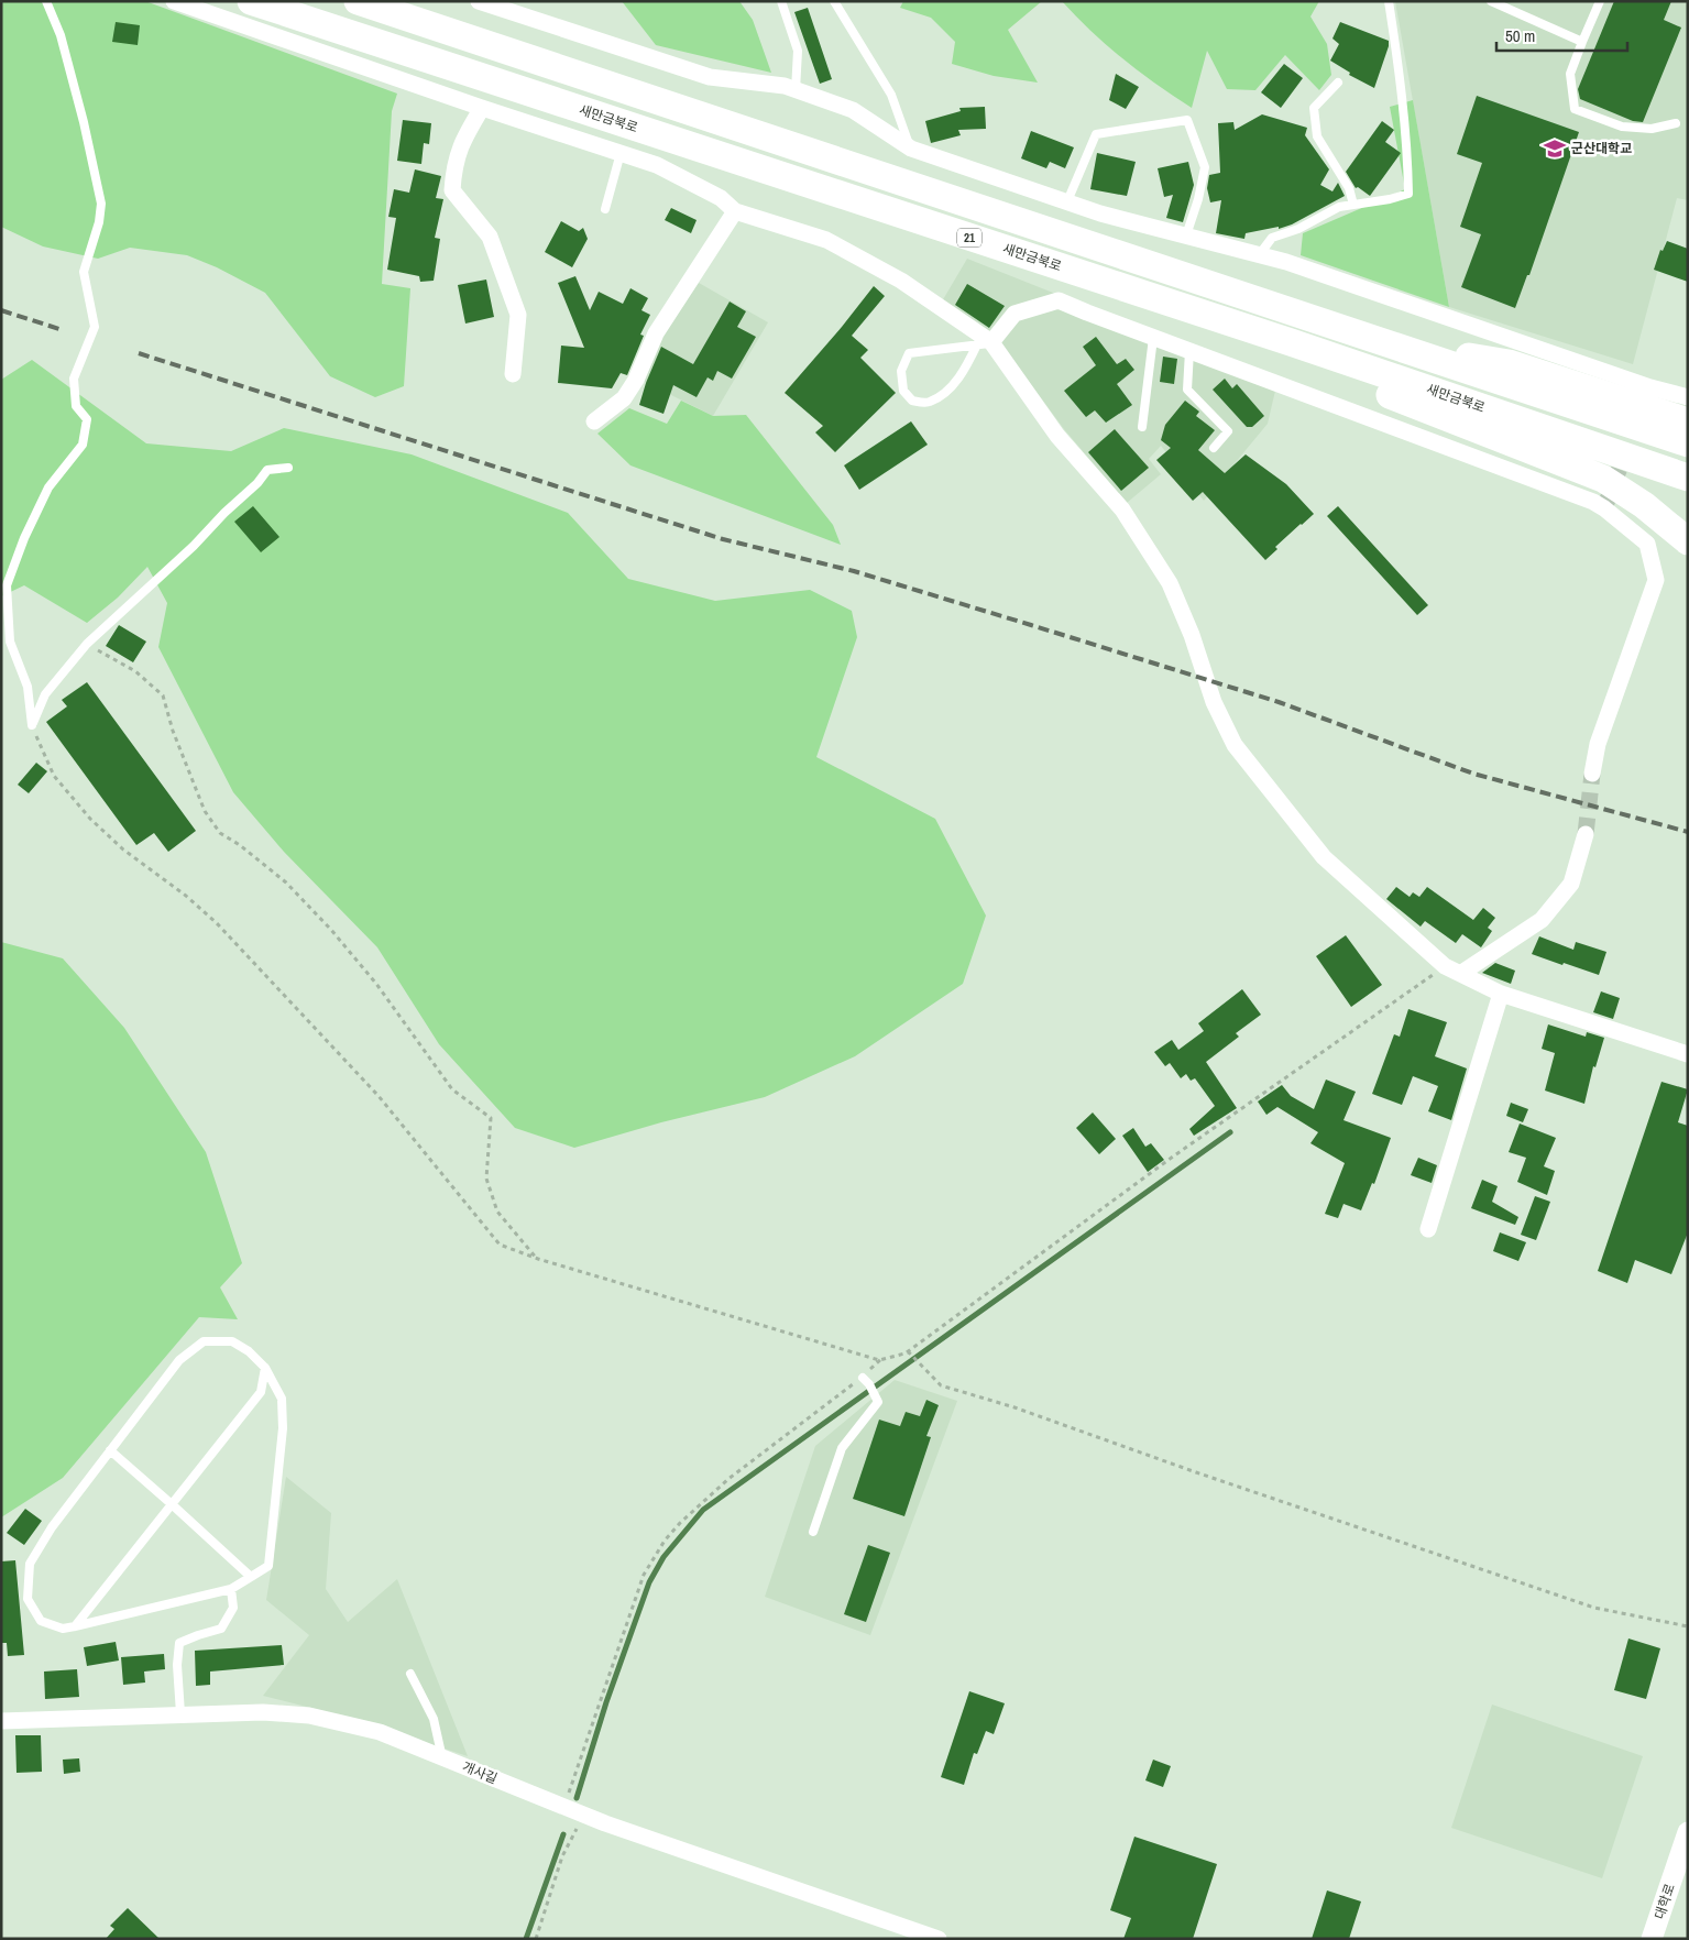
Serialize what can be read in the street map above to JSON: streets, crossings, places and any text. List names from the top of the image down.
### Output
{
  "streets": {
    "highway": ["새만금북로", "21"],
    "street": ["개사길", "대학로"]
  },
  "places": {
    "school or university": ["군산대학교"]
  },
  "scale_bar": "50 m"
}
